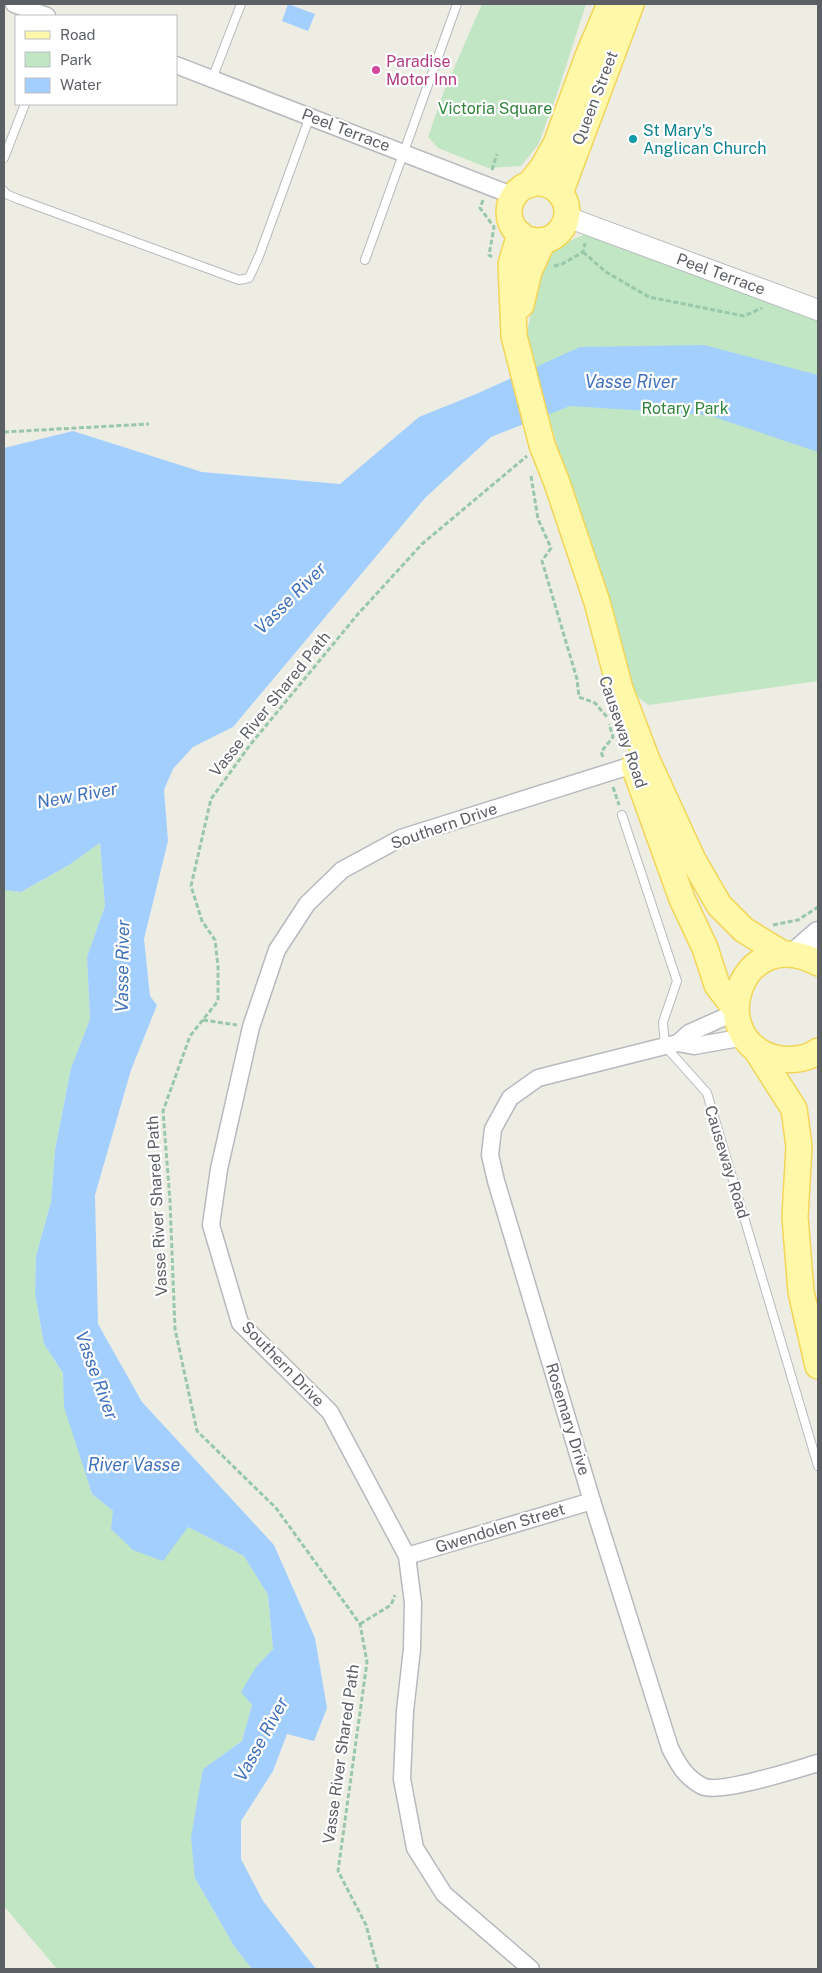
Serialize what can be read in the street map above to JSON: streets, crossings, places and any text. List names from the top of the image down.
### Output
{
  "streets": {
    "main road": ["Queen Street", "Causeway Road"],
    "street": [
      "Peel Terrace",
      "Southern Drive",
      "Rosemary Drive",
      "Gwendolen Street"
    ],
    "path": ["Vasse River Shared Path"]
  },
  "crossings": [
    ["Queen Street", "Peel Terrace"],
    ["Queen Street", "Causeway Road"],
    ["Peel Terrace", "Causeway Road"],
    ["Vasse River Shared Path", "Causeway Road"],
    ["Causeway Road", "Southern Drive"],
    ["Causeway Road", "Rosemary Drive"],
    ["Southern Drive", "Gwendolen Street"],
    ["Rosemary Drive", "Gwendolen Street"]
  ],
  "water": ["Vasse River", "New River", "River Vasse"],
  "parks": ["Victoria Square", "Rotary Park"],
  "places": ["Paradise Motor Inn", "St Mary's Anglican Church"],
  "legend": ["Road", "Park", "Water"]
}
